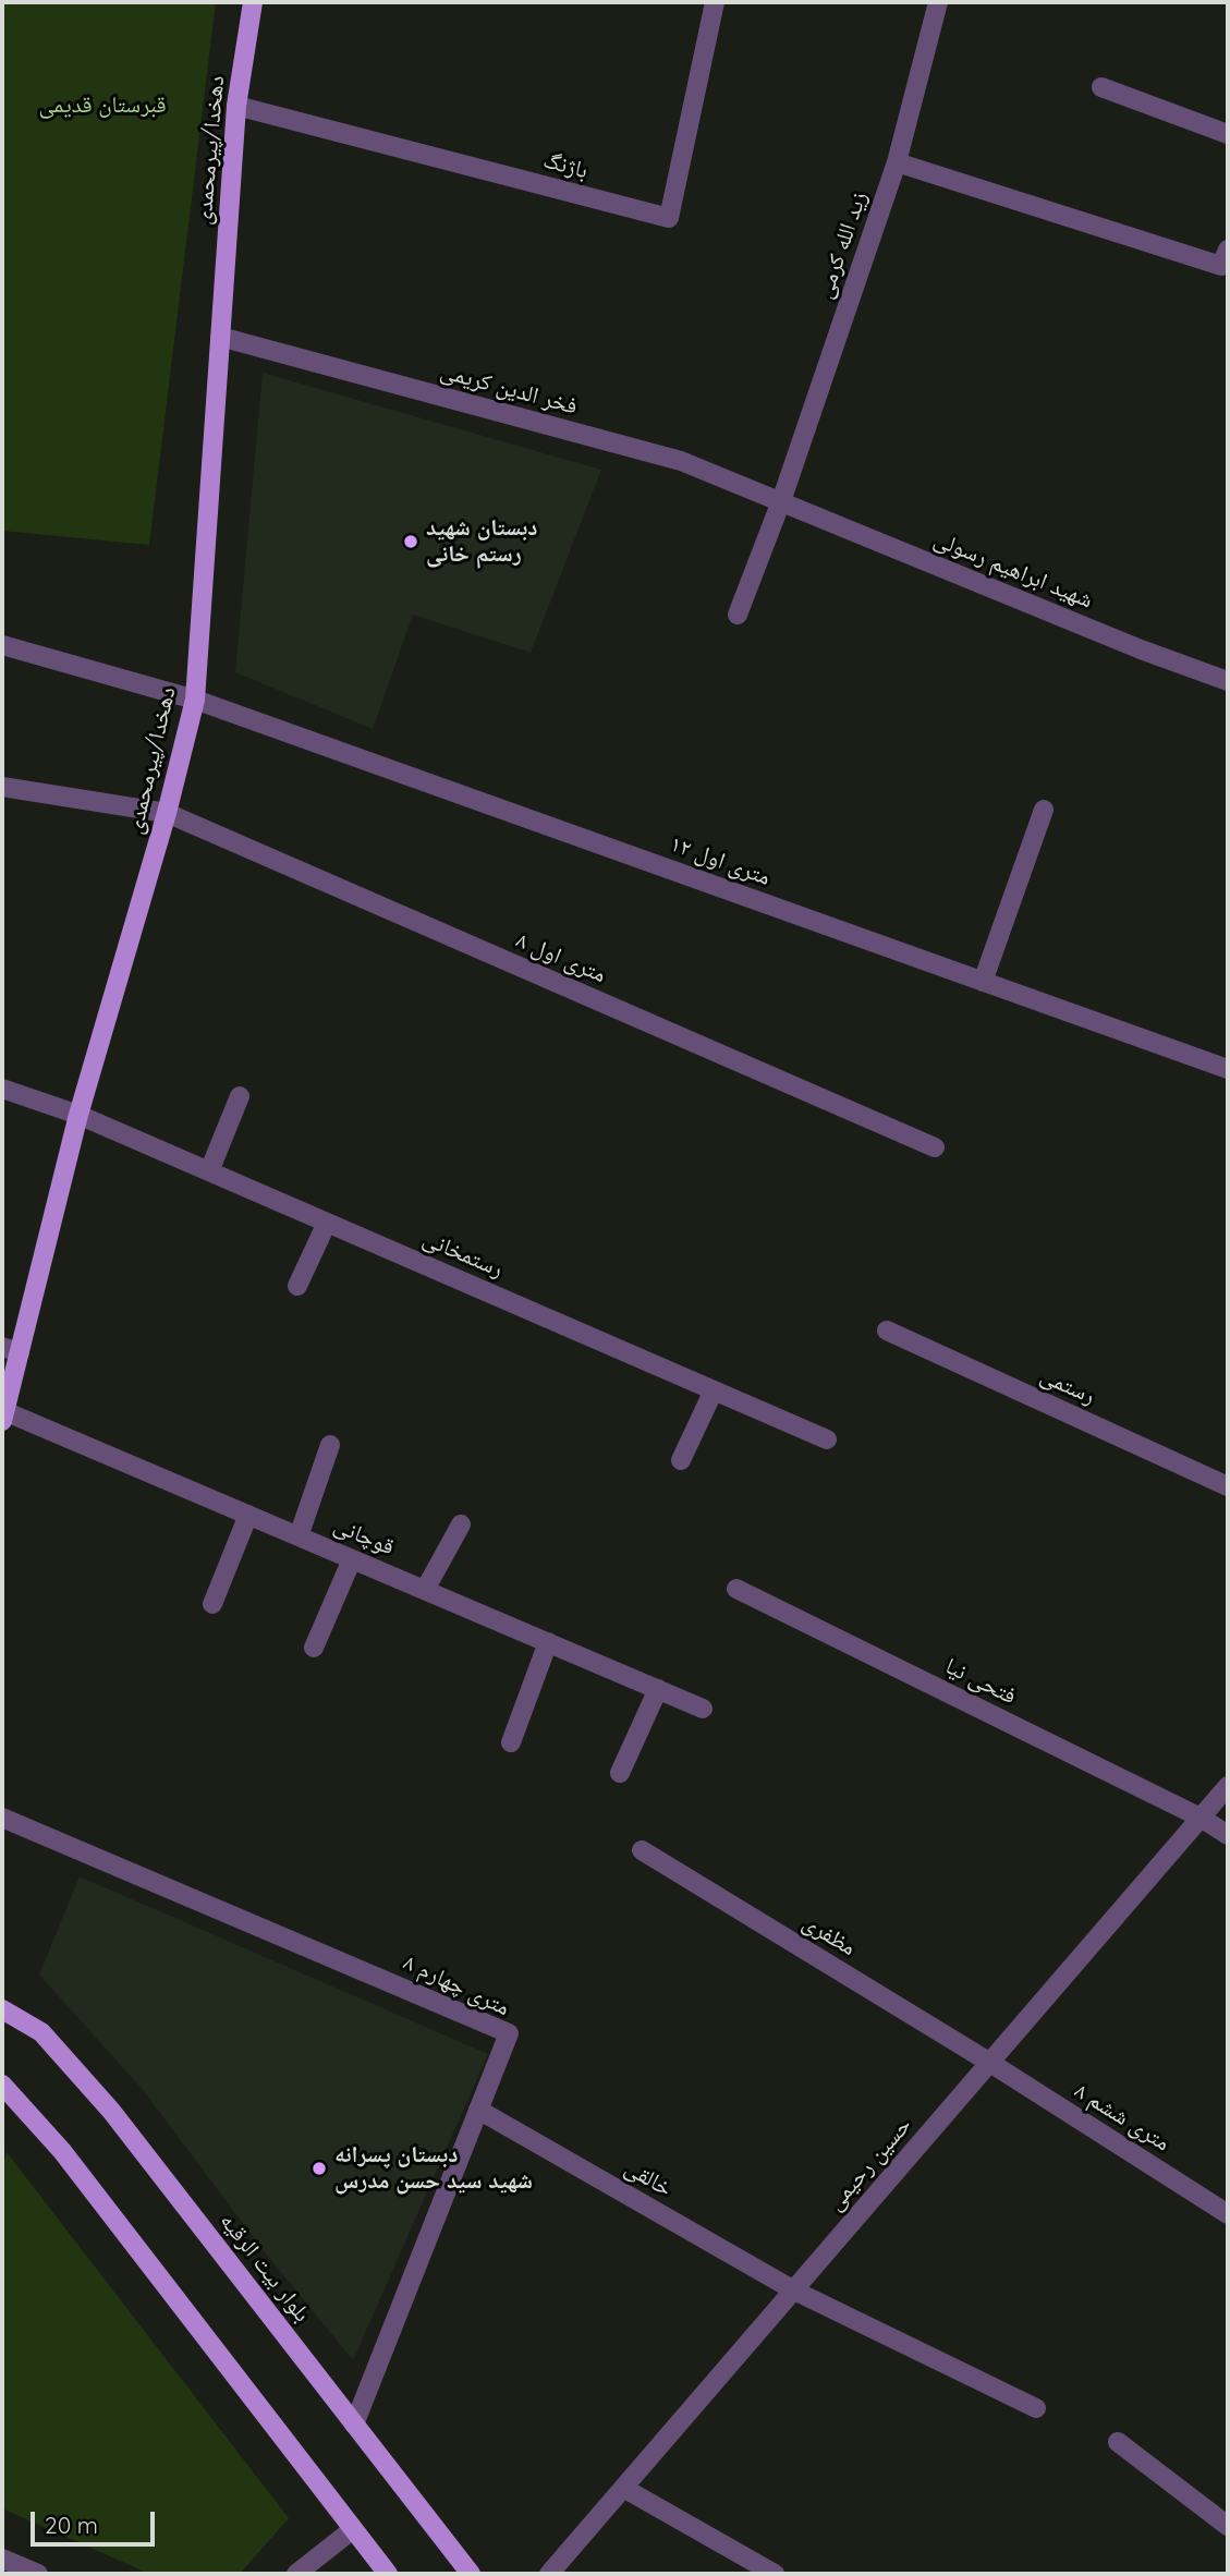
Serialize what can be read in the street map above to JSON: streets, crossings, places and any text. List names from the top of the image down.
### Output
{
  "streets": {
    "main road": ["دهخدا/پیرمحمدی", "بلوار بیت الرقیه"],
    "street": [
      "باژنگ",
      "زید الله کرمی",
      "فخر الدین کریمی",
      "شهید ابراهیم رسولی",
      "۱۲ متری اول",
      "۸ متری اول",
      "رستمخانی",
      "رستمی",
      "قوچانی",
      "فتحی نیا",
      "مظفری",
      "۸ متری چهارم",
      "۸ متری ششم",
      "حسین رحیمی",
      "خالقی"
    ]
  },
  "crossings": [
    ["دهخدا/پیرمحمدی", "باژنگ"],
    ["دهخدا/پیرمحمدی", "فخر الدین کریمی"],
    ["دهخدا/پیرمحمدی", "۱۲ متری اول"],
    ["دهخدا/پیرمحمدی", "۸ متری اول"],
    ["دهخدا/پیرمحمدی", "رستمخانی"],
    ["دهخدا/پیرمحمدی", "قوچانی"],
    ["زید الله کرمی", "فخر الدین کریمی"],
    ["زید الله کرمی", "شهید ابراهیم رسولی"],
    ["فخر الدین کریمی", "شهید ابراهیم رسولی"],
    ["فتحی نیا", "حسین رحیمی"],
    ["مظفری", "۸ متری ششم"],
    ["مظفری", "حسین رحیمی"],
    ["۸ متری چهارم", "خالقی"],
    ["۸ متری چهارم", "بلوار بیت الرقیه"],
    ["۸ متری ششم", "حسین رحیمی"],
    ["حسین رحیمی", "خالقی"]
  ],
  "parks": ["قبرستان قدیمى"],
  "places": ["دبستان شهید رستم خانی", "دبستان پسرانه شهید سید حسن مدرس"],
  "scale_bar": "20 m"
}
